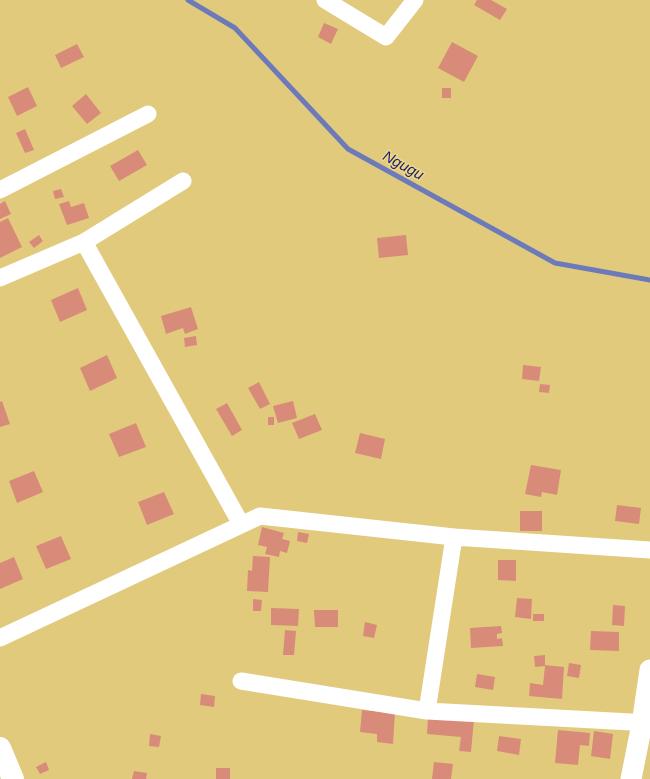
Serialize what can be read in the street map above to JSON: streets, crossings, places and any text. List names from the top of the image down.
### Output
{
  "water": ["Ngugu"]
}
